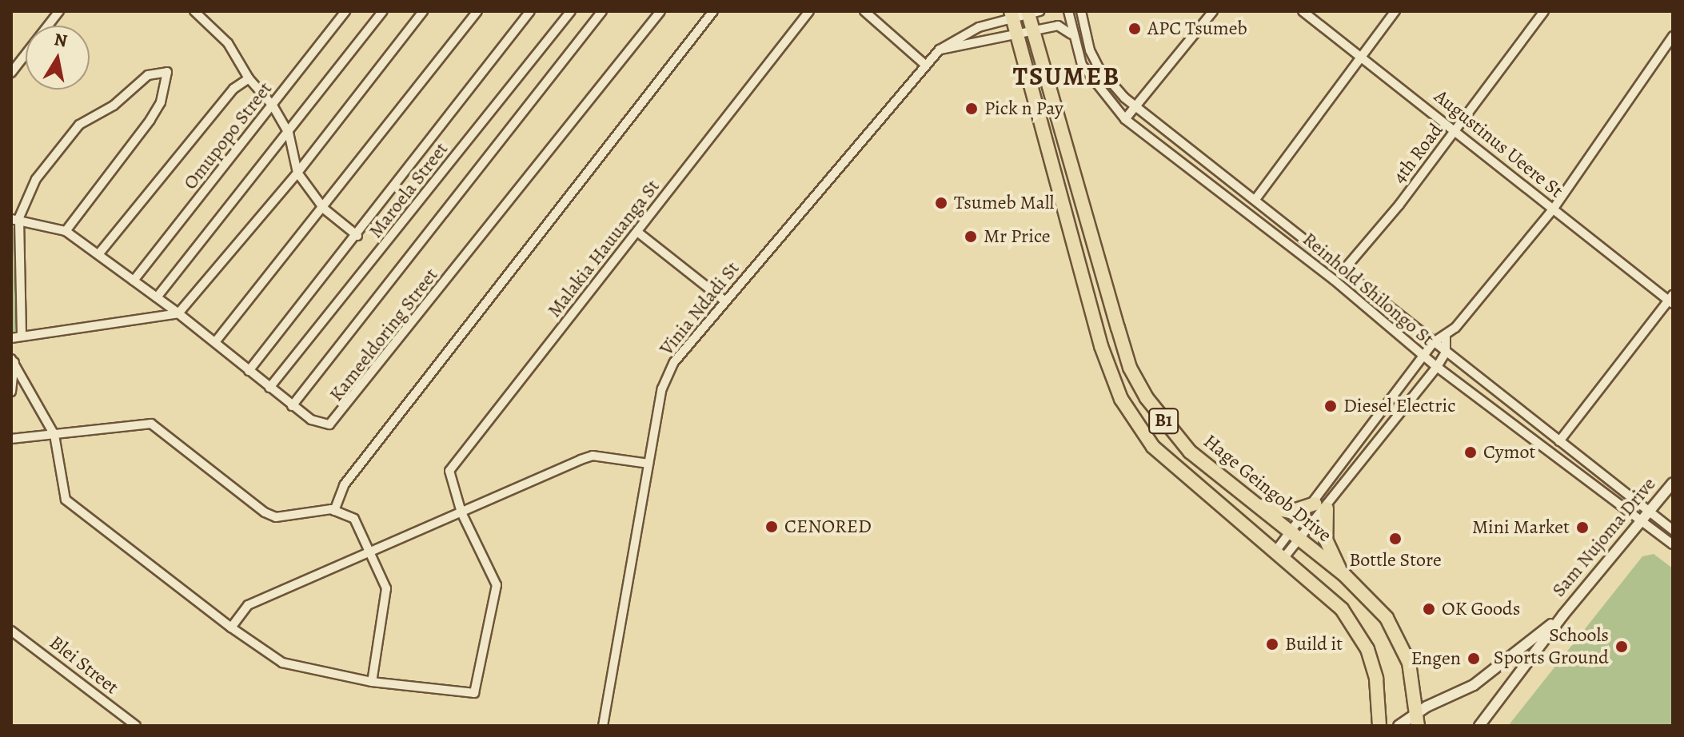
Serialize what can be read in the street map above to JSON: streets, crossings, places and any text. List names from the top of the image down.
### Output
{
  "streets": {
    "highway": ["B1", "Hage Geingob Drive"],
    "street": [
      "Omupopo Street",
      "Augustinus Ueere St",
      "4th Road",
      "Maroela Street",
      "Malakia Hauuanga St",
      "Reinhold Shilongo St",
      "Vinia Ndadi St",
      "Kameeldoring Street",
      "Sam Nujoma Drive",
      "Blei Street"
    ]
  },
  "crossings": [
    ["Omupopo Street", "Kameeldoring Street"],
    ["Augustinus Ueere St", "4th Road"],
    ["4th Road", "Reinhold Shilongo St"],
    ["Maroela Street", "Kameeldoring Street"],
    ["Reinhold Shilongo St", "Sam Nujoma Drive"],
    ["Vinia Ndadi St", "B1"],
    ["Vinia Ndadi St", "Hage Geingob Drive"],
    ["Hage Geingob Drive", "Sam Nujoma Drive"]
  ],
  "districts": ["TSUMEB"],
  "places": [
    "APC Tsumeb",
    "Pick n Pay",
    "Tsumeb Mall",
    "Mr Price",
    "Diesel Electric",
    "Cymot",
    "CENORED",
    "Mini Market",
    "Bottle Store",
    "OK Goods",
    "Build it",
    "Schools Sports Ground",
    "Engen"
  ],
  "north": "top"
}
